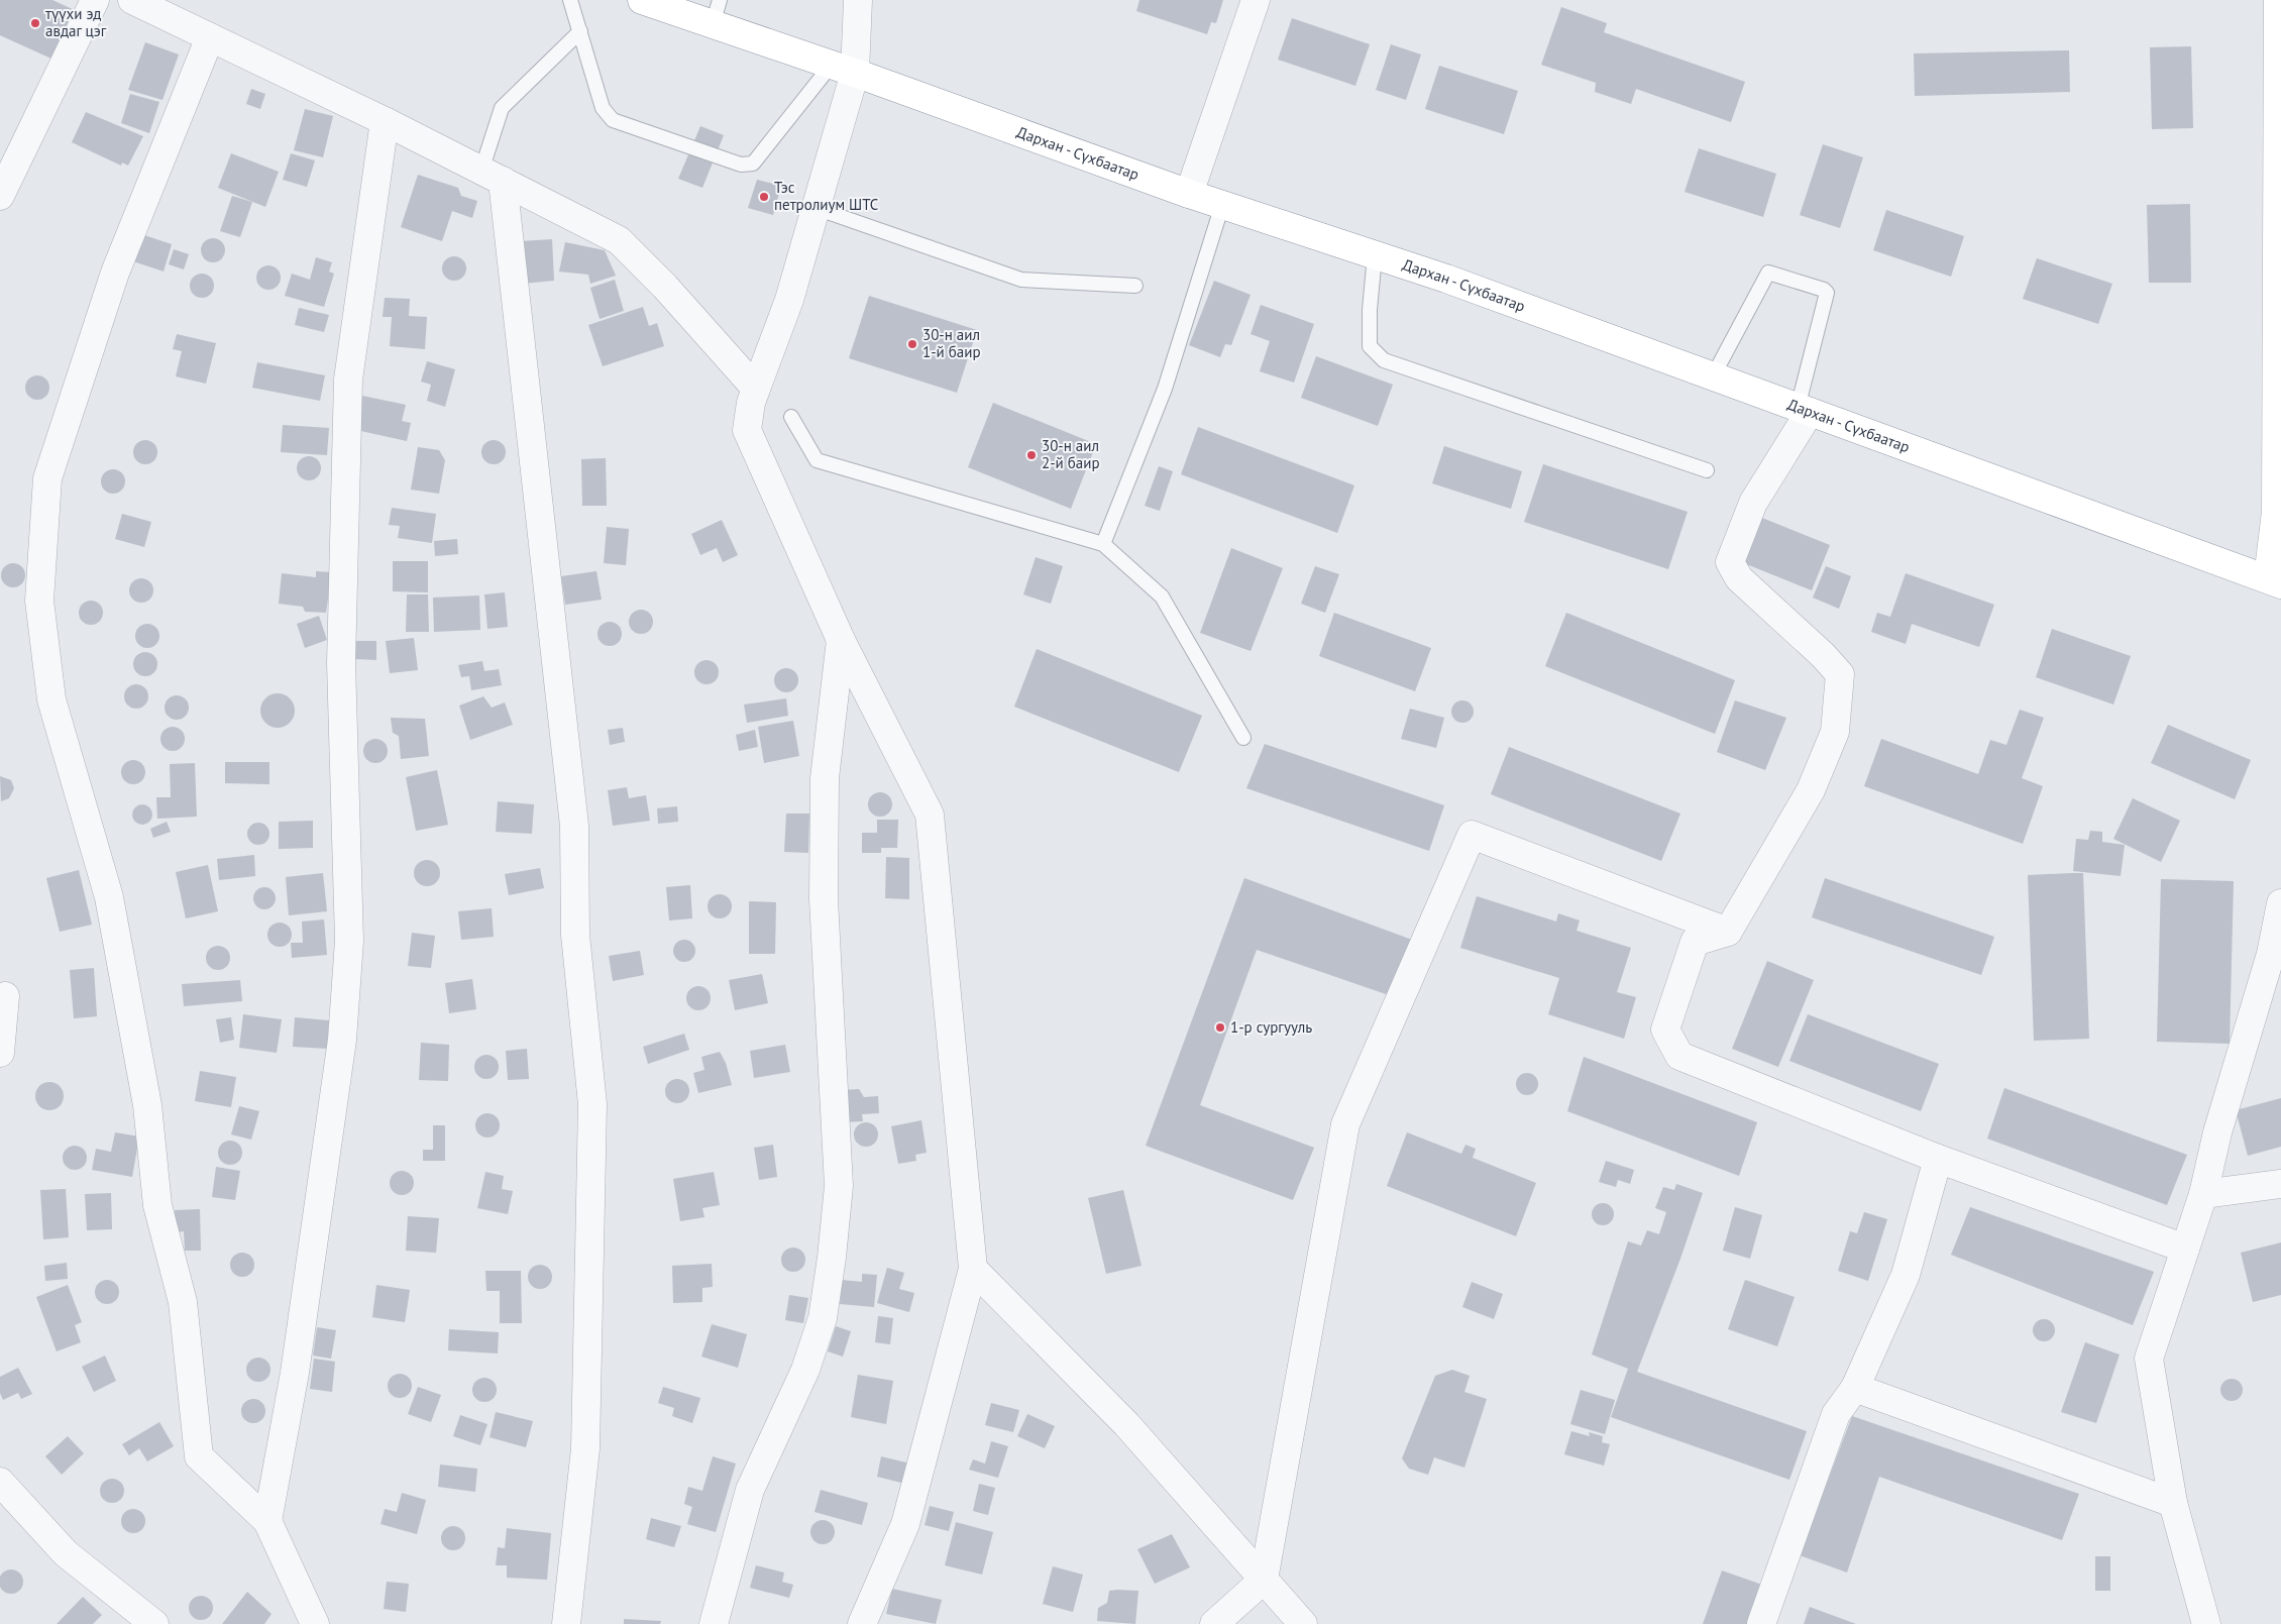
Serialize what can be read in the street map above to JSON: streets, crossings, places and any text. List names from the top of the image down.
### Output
{
  "streets": {
    "main road": ["Дархан - Сүхбаатар"]
  },
  "places": [
    "түүхи эд авдаг цэг",
    "Тэс петролиум ШТС",
    "30-н аил 1-й баир",
    "30-н аил 2-й баир",
    "1-р сургууль"
  ]
}
